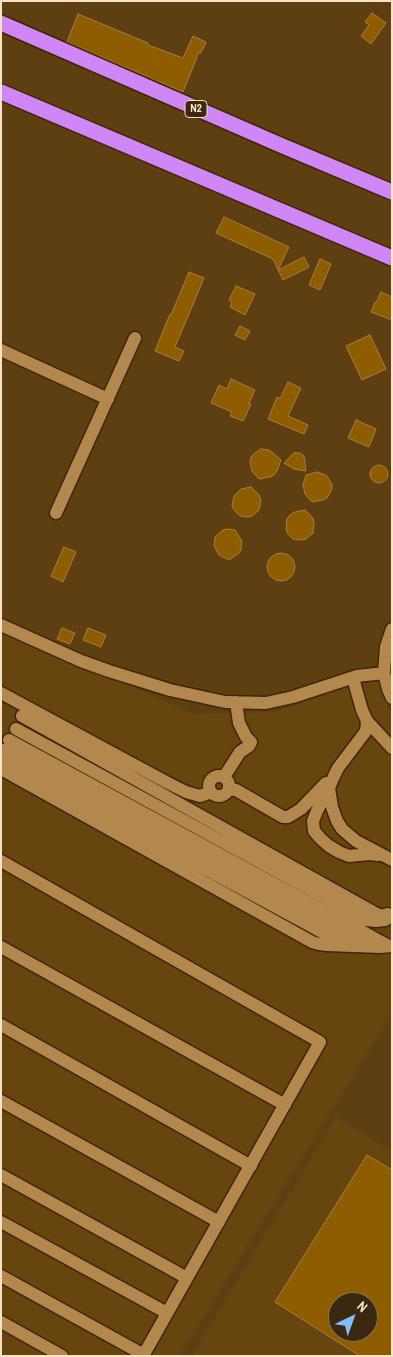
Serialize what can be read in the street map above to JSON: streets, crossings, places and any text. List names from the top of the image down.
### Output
{
  "streets": {
    "highway": ["N2"]
  },
  "north": "top right"
}
